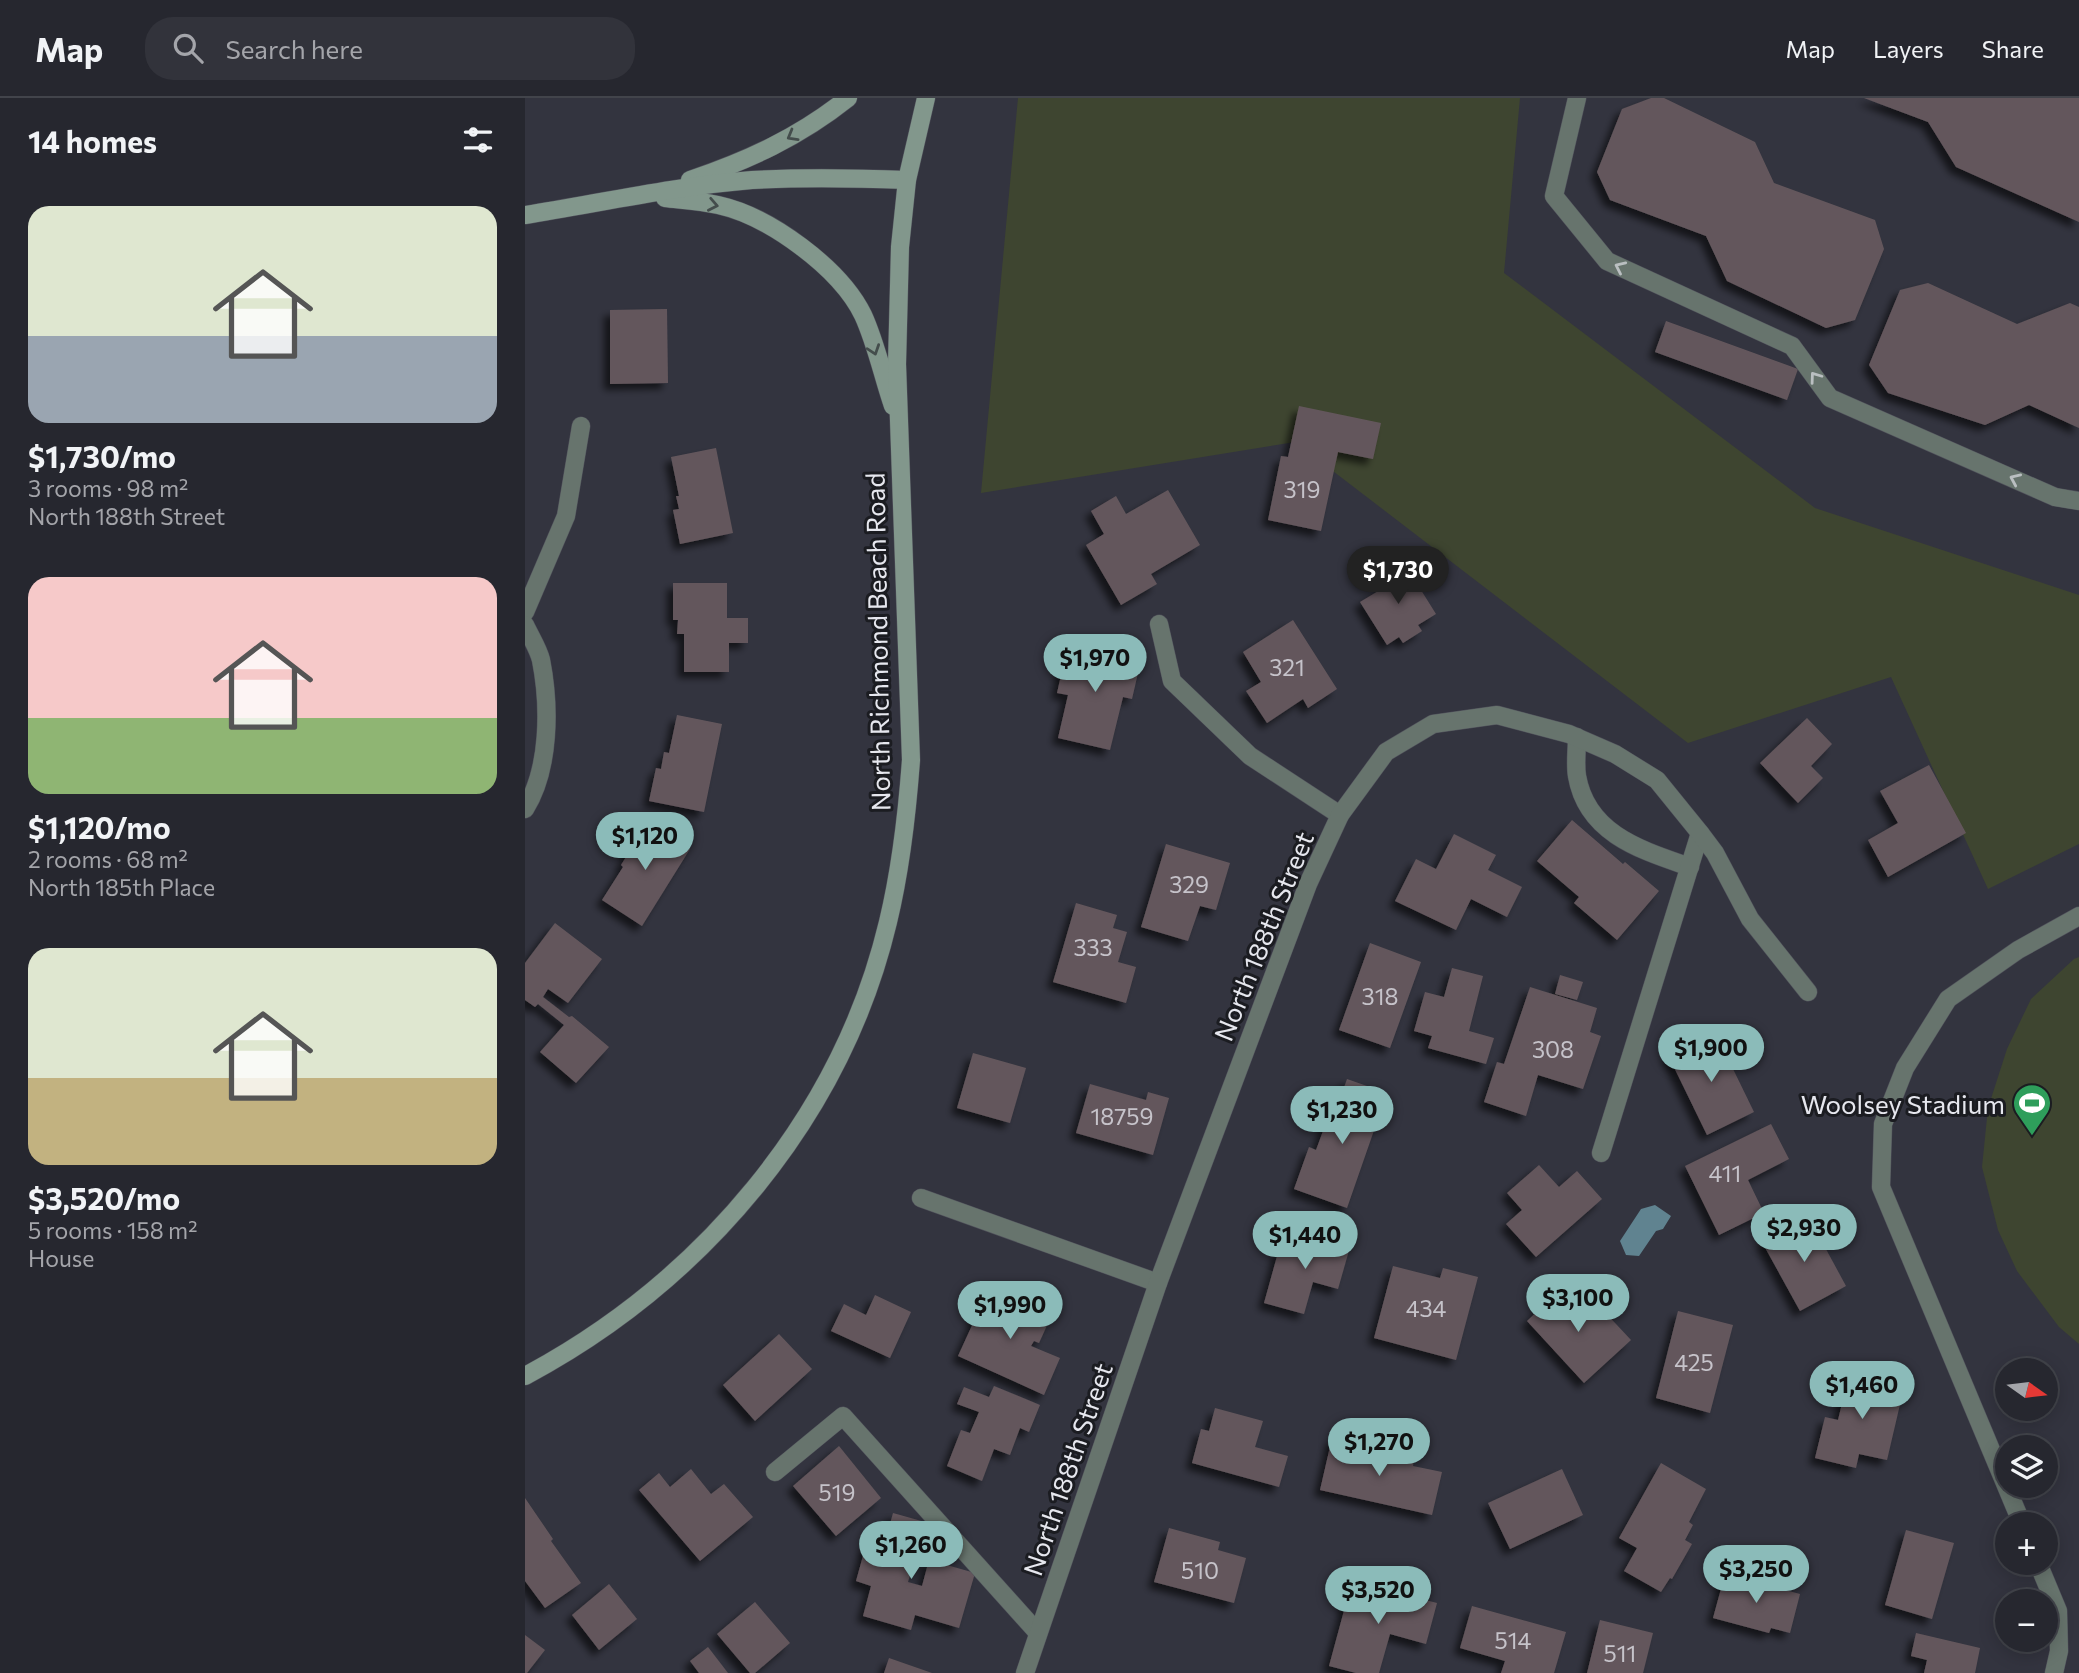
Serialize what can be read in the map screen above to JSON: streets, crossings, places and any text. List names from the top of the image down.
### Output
{
  "streets": {
    "main road": ["North Richmond Beach Road"],
    "street": ["North 188th Street"]
  },
  "places": {
    "sports": ["Woolsey Stadium"]
  },
  "house_numbers": [
    "319",
    "321",
    "329",
    "333",
    "318",
    "308",
    "18759",
    "411",
    "434",
    "425",
    "519",
    "510",
    "514",
    "511"
  ],
  "north": "right",
  "page": {
    "header": "Map",
    "search": "Search here",
    "nav": ["Map", "Layers", "Share"],
    "heading": "14 homes",
    "list": [
      {
        "name": "$1,730/mo",
        "note": "3 rooms · 98 m² · North 188th Street"
      },
      {
        "name": "$1,120/mo",
        "note": "2 rooms · 68 m² · North 185th Place"
      },
      {
        "name": "$3,520/mo",
        "note": "5 rooms · 158 m² · House"
      }
    ],
    "price": [
      "$1,730",
      "$1,970",
      "$1,120",
      "$1,900",
      "$1,230",
      "$2,930",
      "$1,440",
      "$3,100",
      "$1,990",
      "$1,460",
      "$1,270",
      "$1,260",
      "$3,250",
      "$3,520"
    ],
    "map_buttons": ["+", "−"]
  }
}
